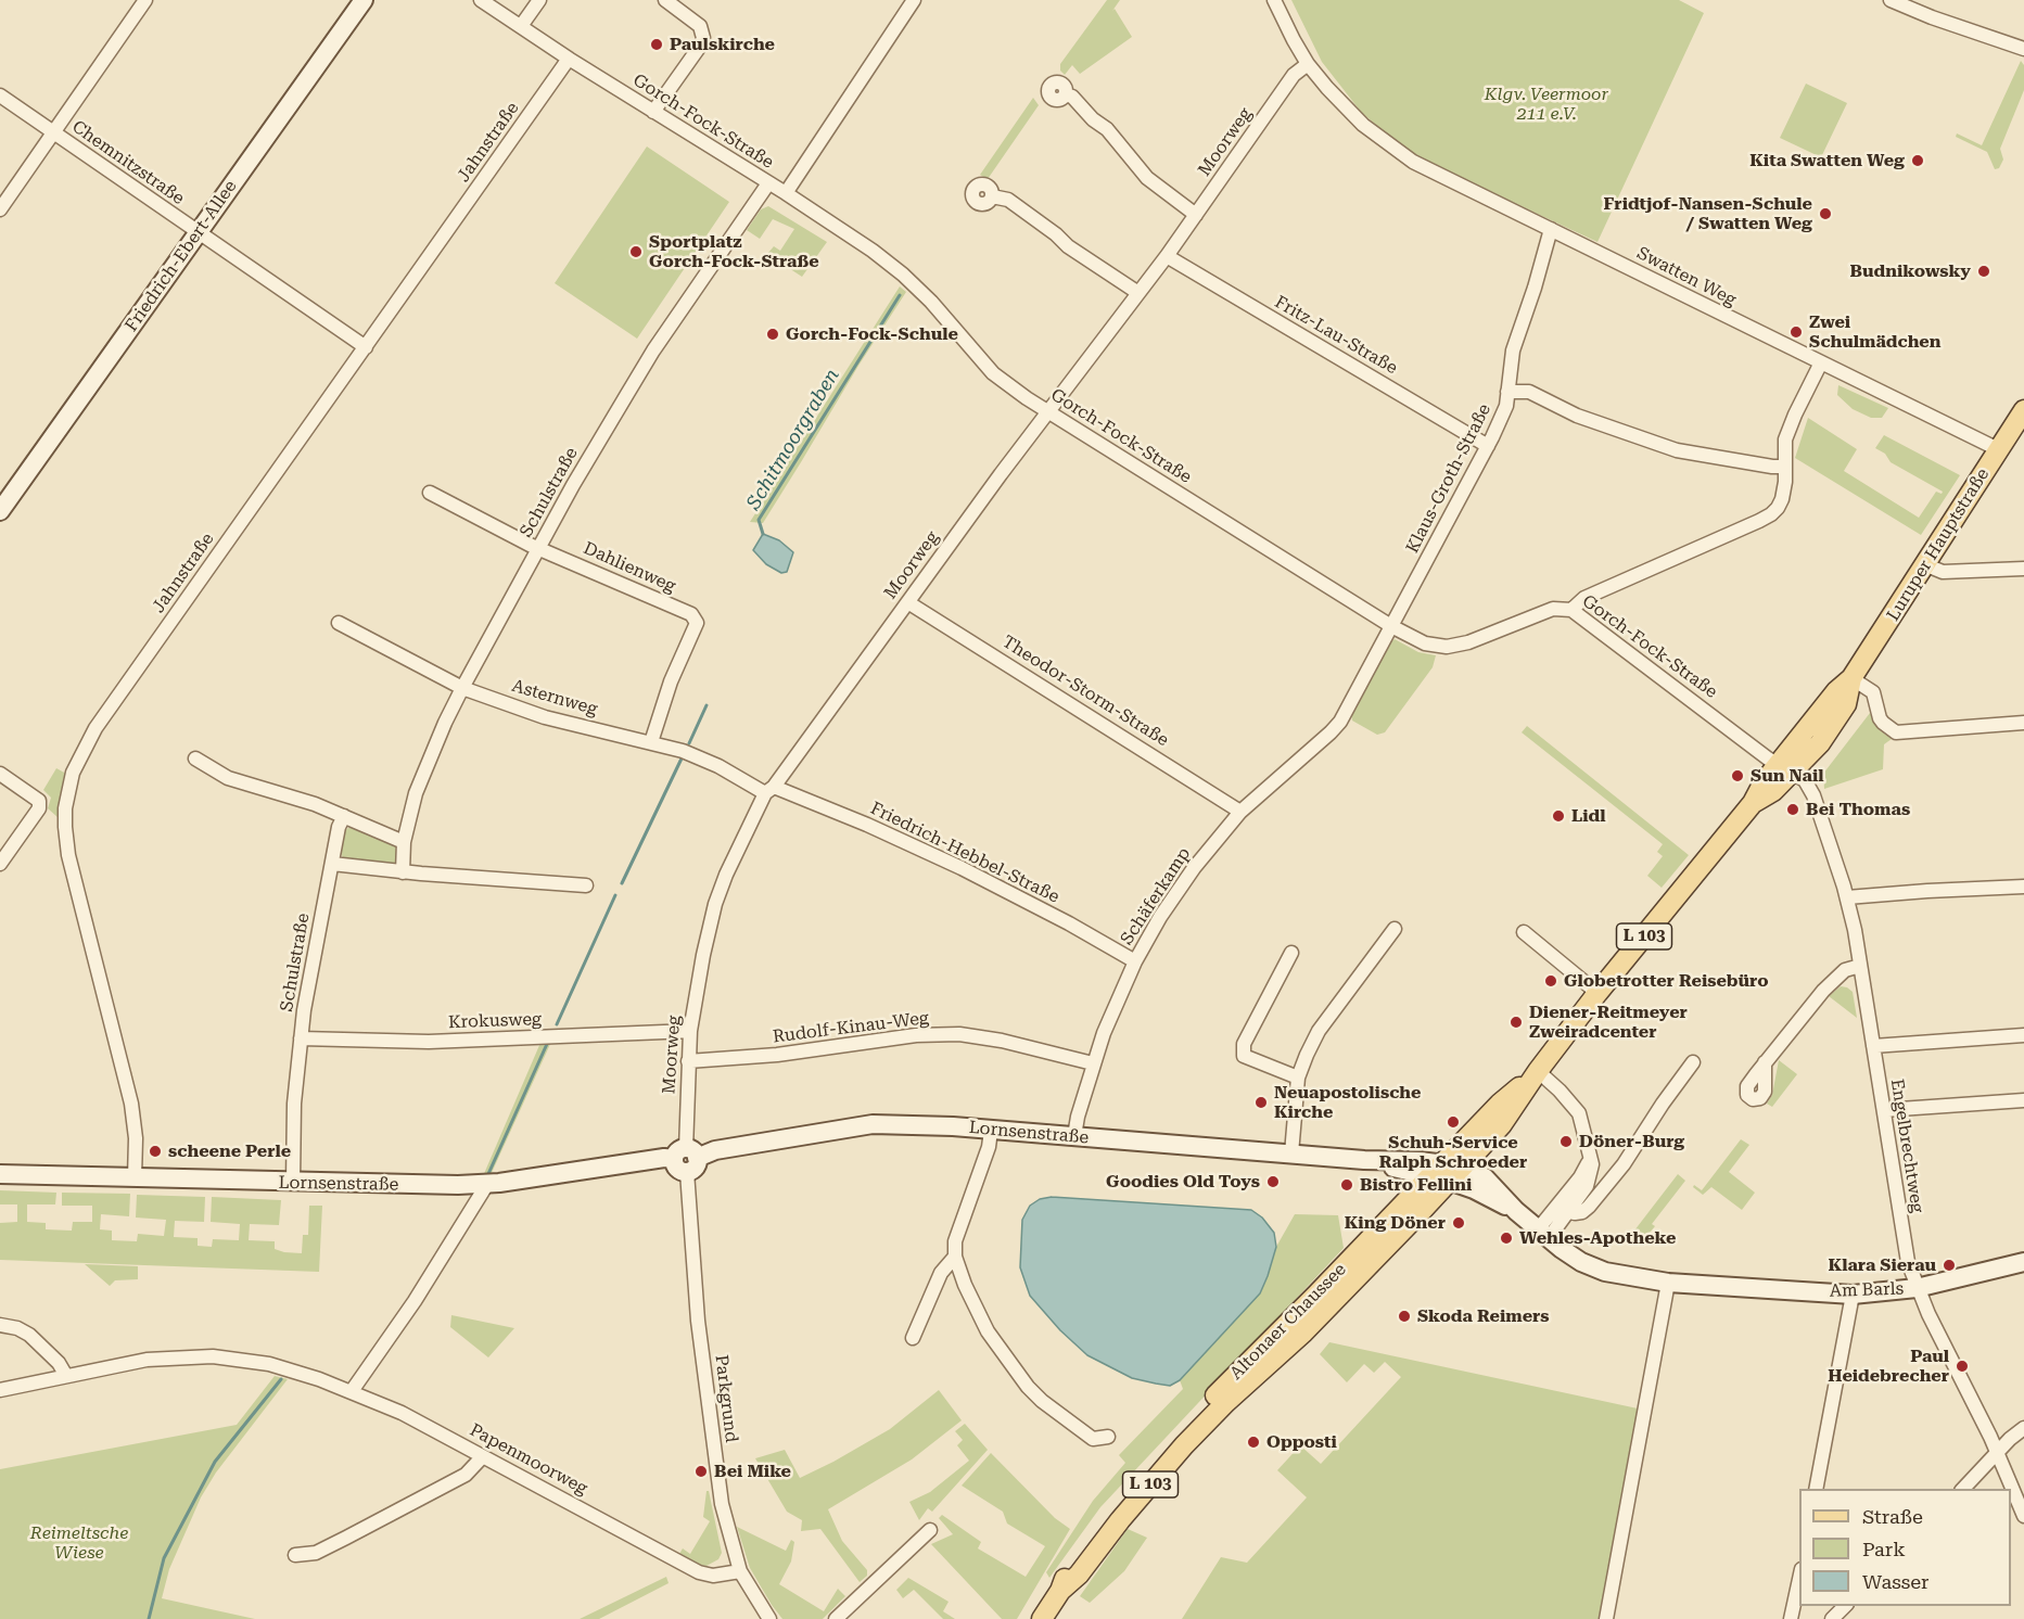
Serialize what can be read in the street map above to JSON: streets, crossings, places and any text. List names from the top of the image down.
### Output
{
  "streets": {
    "main road": ["Luruper Hauptstraße", "L 103", "Altonaer Chaussee"],
    "street": [
      "Gorch-Fock-Straße",
      "Jahnstraße",
      "Moorweg",
      "Chemnitzstraße",
      "Friedrich-Ebert-Allee",
      "Swatten Weg",
      "Fritz-Lau-Straße",
      "Klaus-Groth-Straße",
      "Schulstraße",
      "Dahlienweg",
      "Theodor-Storm-Straße",
      "Asternweg",
      "Friedrich-Hebbel-Straße",
      "Schäferkamp",
      "Krokusweg",
      "Rudolf-Kinau-Weg",
      "Lornsenstraße",
      "Engelbrechtweg",
      "Am Barls",
      "Parkgrund",
      "Papenmoorweg"
    ]
  },
  "crossings": [
    ["Gorch-Fock-Straße", "Jahnstraße"],
    ["Gorch-Fock-Straße", "Moorweg"],
    ["Gorch-Fock-Straße", "Klaus-Groth-Straße"],
    ["Gorch-Fock-Straße", "Schulstraße"],
    ["Gorch-Fock-Straße", "Luruper Hauptstraße"],
    ["Gorch-Fock-Straße", "Engelbrechtweg"],
    ["Gorch-Fock-Straße", "Altonaer Chaussee"],
    ["Jahnstraße", "Chemnitzstraße"],
    ["Jahnstraße", "Lornsenstraße"],
    ["Moorweg", "Swatten Weg"],
    ["Moorweg", "Fritz-Lau-Straße"],
    ["Moorweg", "Theodor-Storm-Straße"],
    ["Moorweg", "Asternweg"],
    ["Moorweg", "Friedrich-Hebbel-Straße"],
    ["Moorweg", "Krokusweg"],
    ["Moorweg", "Rudolf-Kinau-Weg"],
    ["Moorweg", "Lornsenstraße"],
    ["Moorweg", "Parkgrund"],
    ["Chemnitzstraße", "Friedrich-Ebert-Allee"],
    ["Swatten Weg", "Klaus-Groth-Straße"],
    ["Swatten Weg", "Luruper Hauptstraße"],
    ["Fritz-Lau-Straße", "Klaus-Groth-Straße"],
    ["Klaus-Groth-Straße", "Schäferkamp"],
    ["Schulstraße", "Dahlienweg"],
    ["Schulstraße", "Asternweg"],
    ["Schulstraße", "Krokusweg"],
    ["Schulstraße", "Lornsenstraße"],
    ["Luruper Hauptstraße", "Engelbrechtweg"],
    ["Luruper Hauptstraße", "Altonaer Chaussee"],
    ["Dahlienweg", "Asternweg"],
    ["Theodor-Storm-Straße", "Schäferkamp"],
    ["Asternweg", "Friedrich-Hebbel-Straße"],
    ["Friedrich-Hebbel-Straße", "Schäferkamp"],
    ["Schäferkamp", "Rudolf-Kinau-Weg"],
    ["Schäferkamp", "Lornsenstraße"],
    ["Lornsenstraße", "Altonaer Chaussee"],
    ["Lornsenstraße", "Parkgrund"],
    ["Engelbrechtweg", "Am Barls"],
    ["Engelbrechtweg", "Altonaer Chaussee"],
    ["Parkgrund", "Papenmoorweg"]
  ],
  "water": ["Schitmoorgraben"],
  "parks": ["Klgv. Veermoor 211 e.V.", "Reimeltsche Wiese"],
  "places": [
    "Paulskirche",
    "Kita Swatten Weg",
    "Fridtjof-Nansen-Schule / Swatten Weg",
    "Sportplatz Gorch-Fock-Straße",
    "Budnikowsky",
    "Zwei Schulmädchen",
    "Gorch-Fock-Schule",
    "Sun Nail",
    "Bei Thomas",
    "Lidl",
    "Globetrotter Reisebüro",
    "Diener-Reitmeyer Zweiradcenter",
    "Neuapostolische Kirche",
    "Schuh-Service Ralph Schroeder",
    "Döner-Burg",
    "scheene Perle",
    "Goodies Old Toys",
    "Bistro Fellini",
    "King Döner",
    "Wehles-Apotheke",
    "Klara Sierau",
    "Skoda Reimers",
    "Paul Heidebrecher",
    "Opposti",
    "Bei Mike"
  ],
  "legend": ["Straße", "Park", "Wasser"]
}
